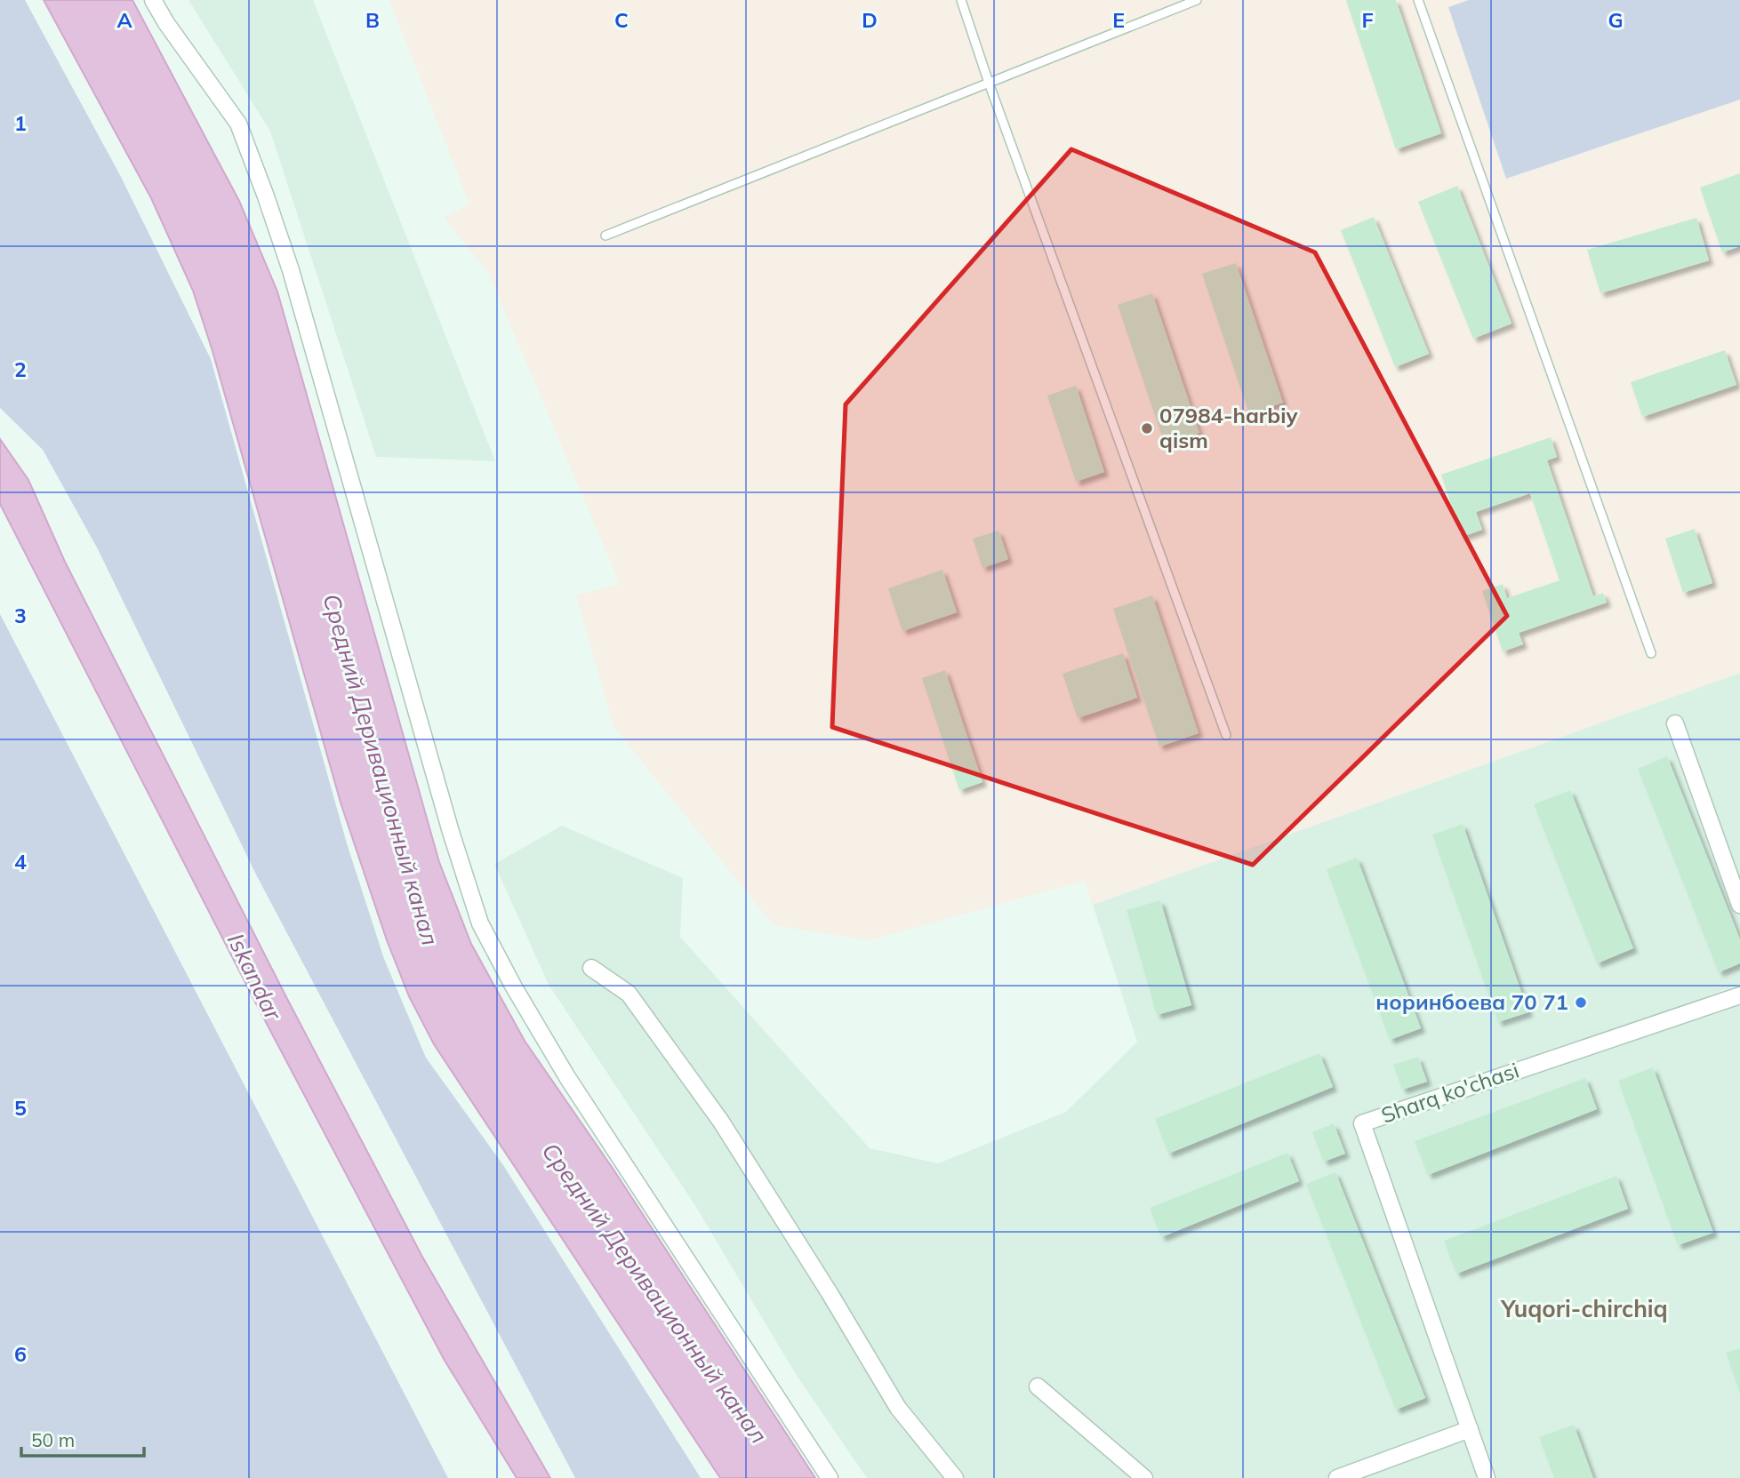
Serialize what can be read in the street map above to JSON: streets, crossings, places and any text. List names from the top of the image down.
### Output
{
  "streets": {
    "street": ["Sharq ko'chasi"]
  },
  "districts": ["Yuqori-chirchiq"],
  "water": ["Средний Деривационный канал", "Iskandar"],
  "places": ["07984-harbiy qism", "норинбоева 70 71"],
  "scale_bar": "50 m",
  "grid": {
    "columns": [
      "A",
      "B",
      "C",
      "D",
      "E",
      "F",
      "G"
    ],
    "rows": [
      "1",
      "2",
      "3",
      "4",
      "5",
      "6"
    ]
  }
}
